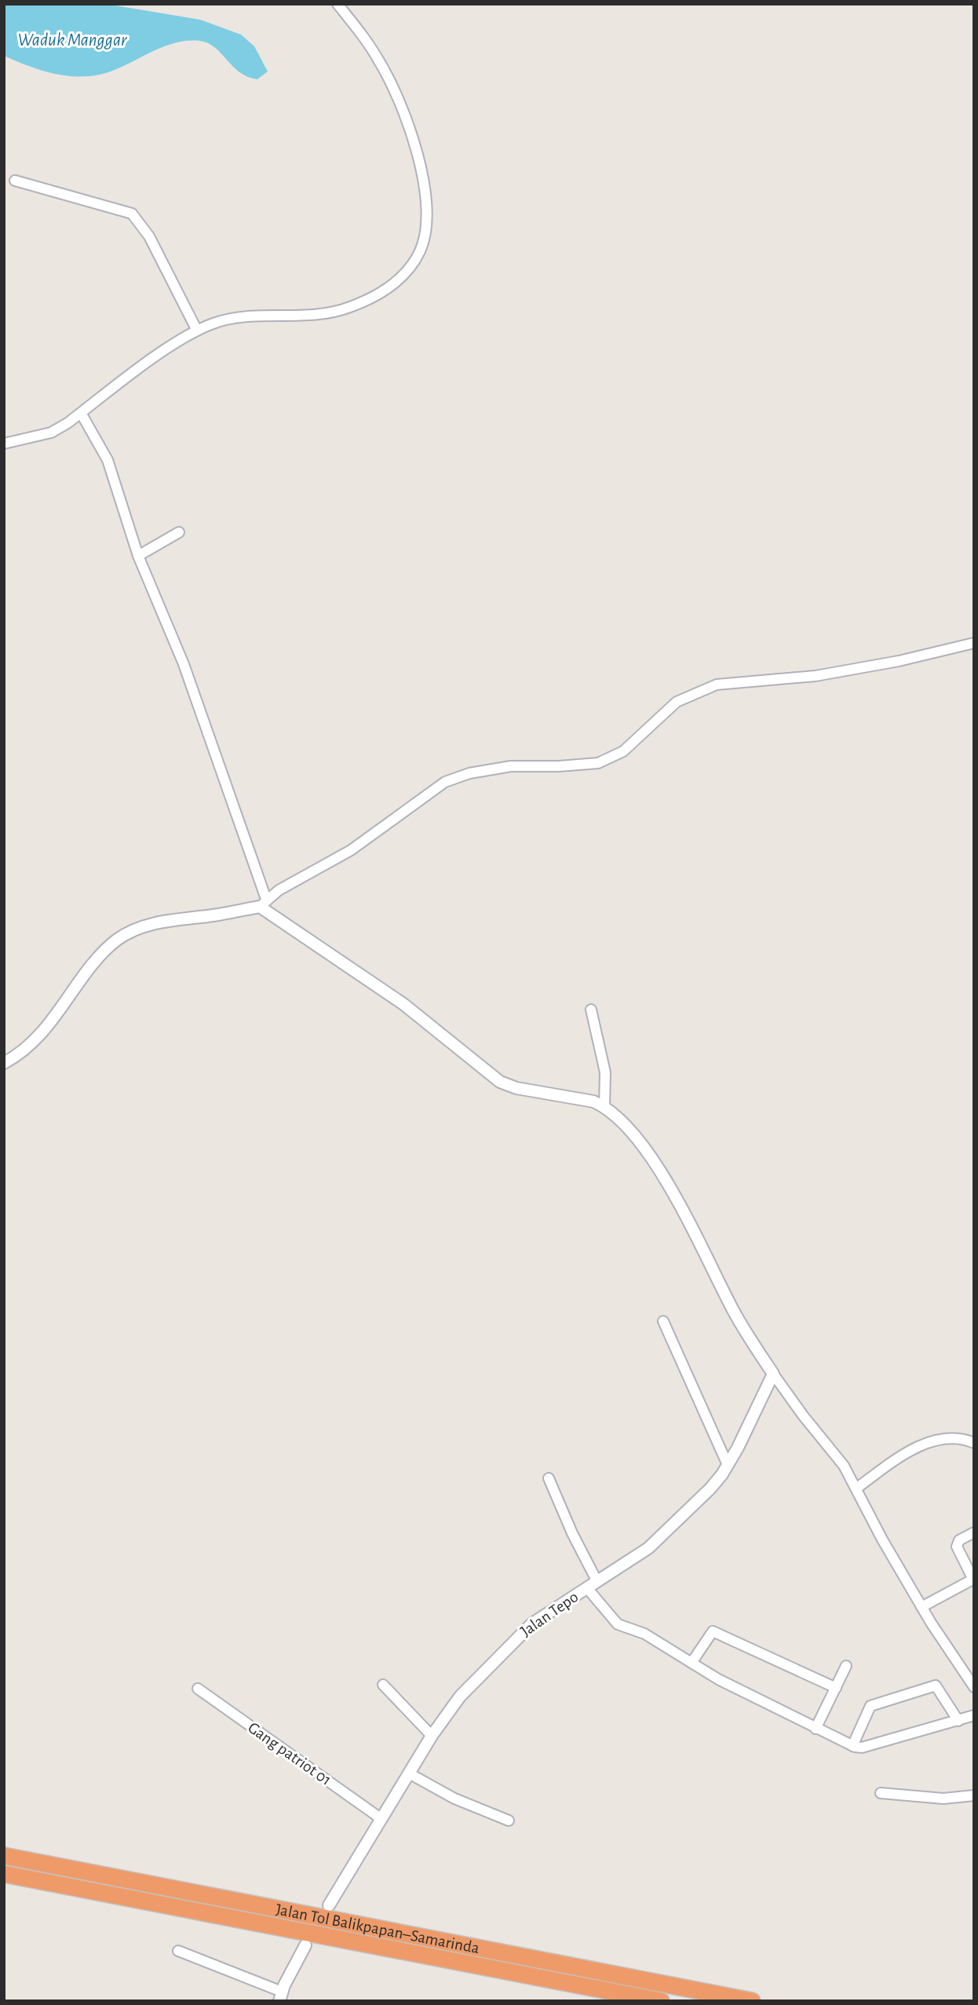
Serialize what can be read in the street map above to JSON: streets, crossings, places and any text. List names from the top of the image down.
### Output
{
  "streets": {
    "highway": ["Jalan Tol Balikpapan–Samarinda"],
    "street": ["Jalan Tepo", "Gang patriot 01"]
  },
  "crossings": [
    ["Jalan Tepo", "Gang patriot 01"]
  ],
  "water": ["Waduk Manggar"]
}
